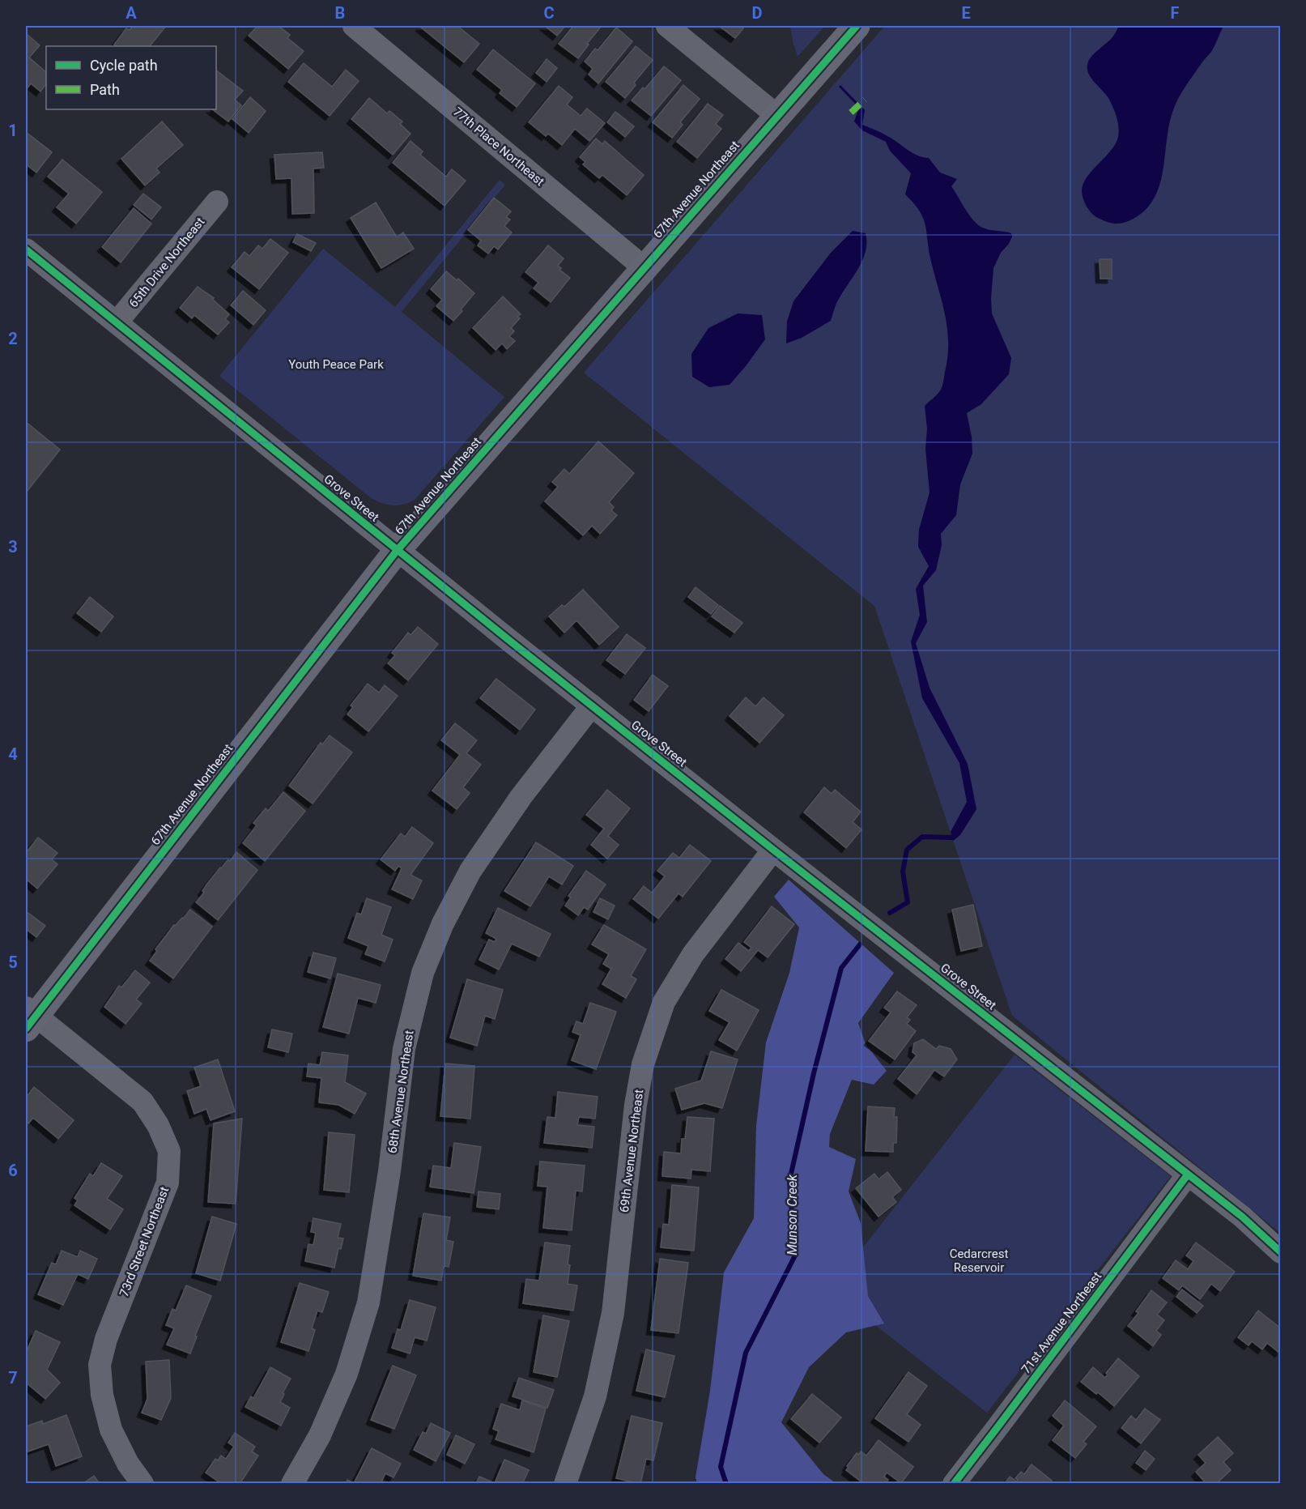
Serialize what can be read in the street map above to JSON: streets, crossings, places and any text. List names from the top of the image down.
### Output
{
  "streets": {
    "main road": ["67th Avenue Northeast"],
    "street": [
      "77th Place Northeast",
      "65th Drive Northeast",
      "Grove Street",
      "68th Avenue Northeast",
      "69th Avenue Northeast",
      "73rd Street Northeast",
      "71st Avenue Northeast"
    ]
  },
  "crossings": [
    ["77th Place Northeast", "67th Avenue Northeast"],
    ["67th Avenue Northeast", "Grove Street"],
    ["67th Avenue Northeast", "73rd Street Northeast"],
    ["65th Drive Northeast", "Grove Street"],
    ["Grove Street", "68th Avenue Northeast"],
    ["Grove Street", "69th Avenue Northeast"],
    ["Grove Street", "71st Avenue Northeast"]
  ],
  "water": ["Munson Creek"],
  "parks": ["Youth Peace Park", "Cedarcrest Reservoir"],
  "legend": ["Cycle path", "Path"],
  "grid": {
    "columns": [
      "A",
      "B",
      "C",
      "D",
      "E",
      "F"
    ],
    "rows": [
      "1",
      "2",
      "3",
      "4",
      "5",
      "6",
      "7"
    ]
  }
}
